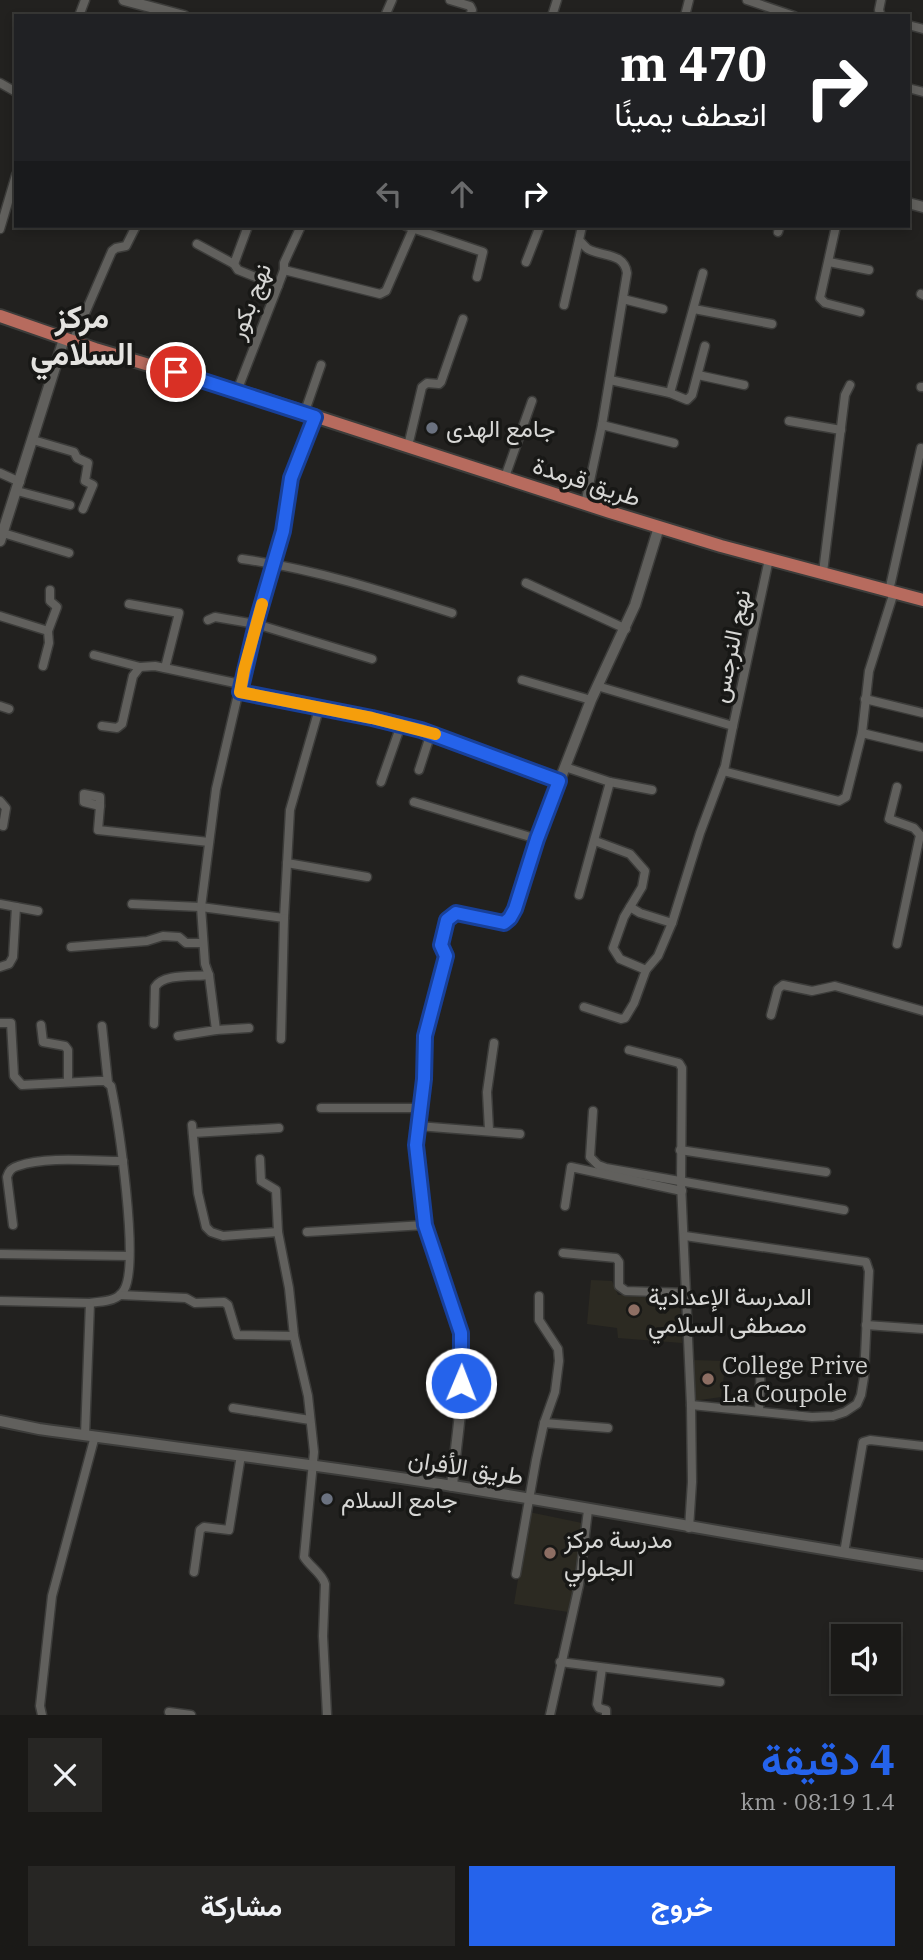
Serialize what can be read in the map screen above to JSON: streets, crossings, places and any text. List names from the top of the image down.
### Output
{
  "streets": {
    "main road": ["طريق قرمدة", "طريق الأفران"],
    "street": ["نهج بكور", "نهج النرجس"]
  },
  "crossings": [
    ["نهج بكور", "طريق قرمدة"],
    ["طريق قرمدة", "نهج النرجس"]
  ],
  "districts": ["مركز السلامي"],
  "places": [
    "جامع الهدى",
    "المدرسة الإعدادية مصطفى السلامي",
    "College Prive La Coupole",
    "جامع السلام",
    "مدرسة مركز الجلولي"
  ],
  "page": {
    "turn": ["470 m", "انعطف يمينًا"],
    "heading": ["4 دقيقة", "1.4 km · 08:19"],
    "buttons": ["خروج", "مشاركة"]
  }
}
